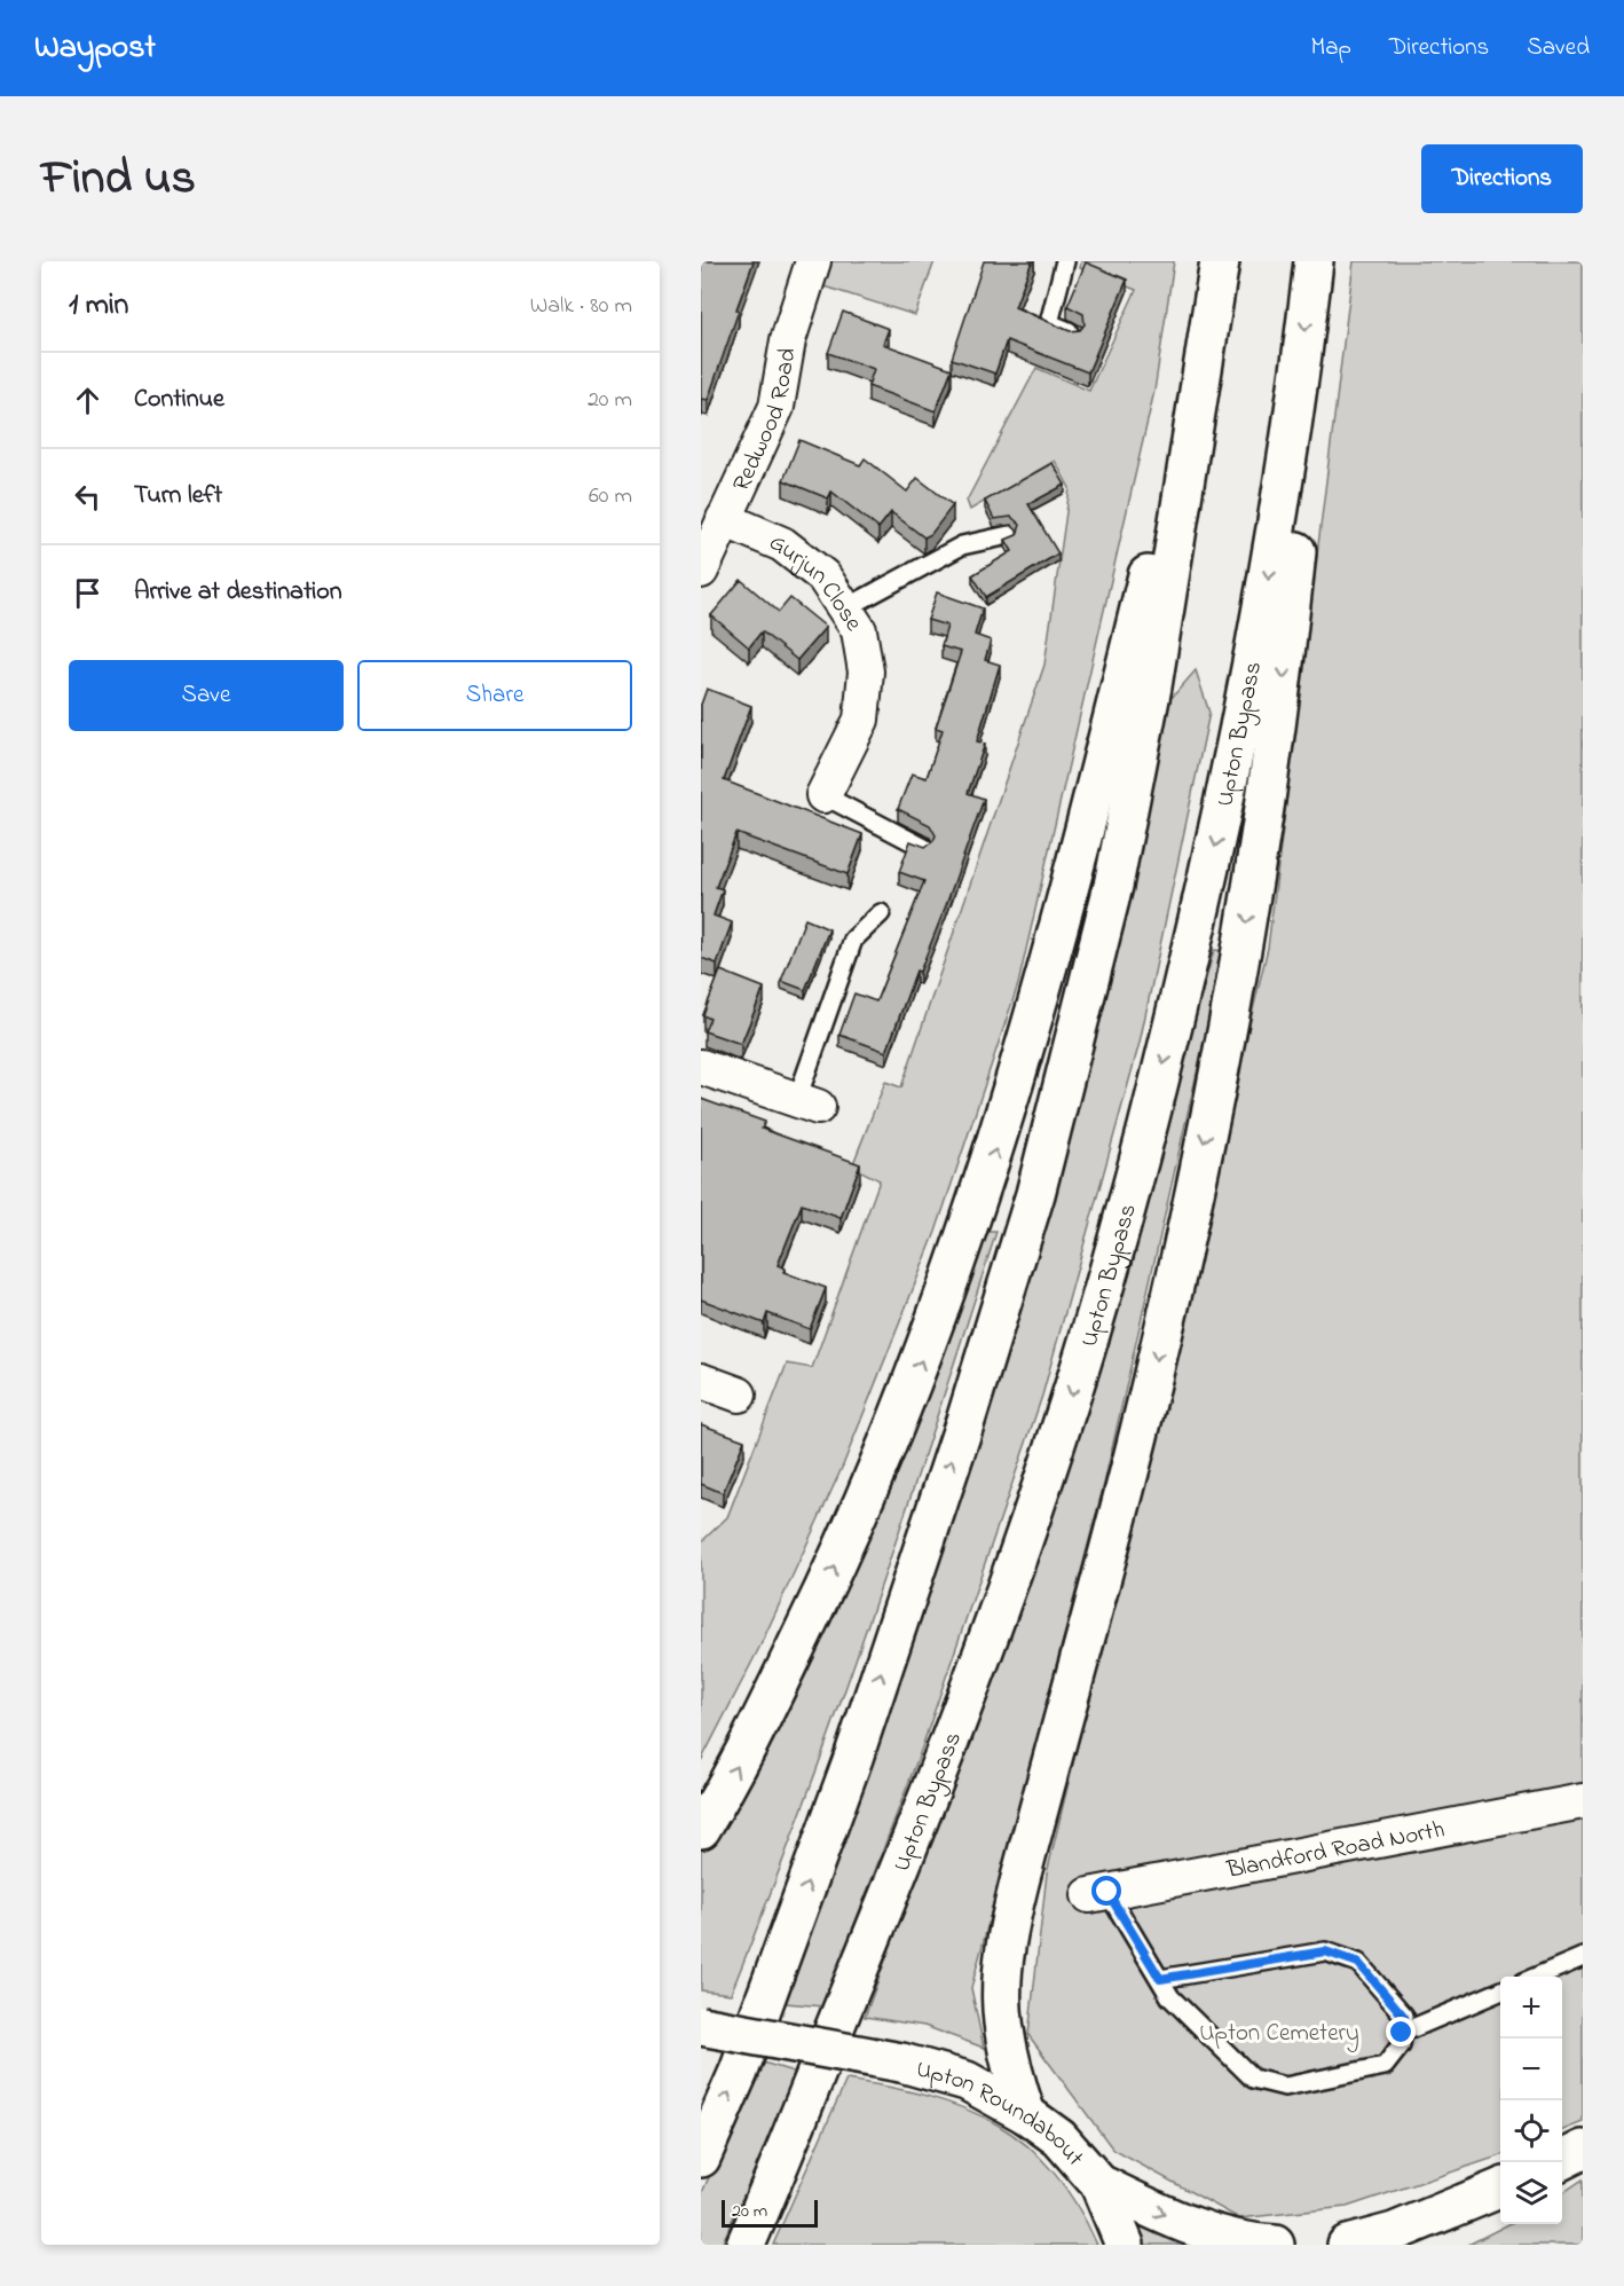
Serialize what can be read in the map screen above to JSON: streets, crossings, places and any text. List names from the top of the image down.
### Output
{
  "streets": {
    "highway": ["Upton Bypass", "Upton Roundabout"],
    "street": ["Redwood Road", "Gurjun Close", "Blandford Road North"]
  },
  "crossings": [
    ["Redwood Road", "Gurjun Close"]
  ],
  "parks": ["Upton Cemetery"],
  "scale_bar": "20 m",
  "page": {
    "header": "Waypost",
    "nav": ["Map", "Directions", "Saved"],
    "title": "Find us",
    "buttons": [
      "Directions",
      ["Save", "Share"]
    ],
    "heading": ["1 min", "Walk · 80 m"],
    "list": [
      ["Continue", "20 m"],
      ["Turn left", "60 m"],
      "Arrive at destination"
    ],
    "map_buttons": ["+", "−"],
    "scale": "20 m"
  }
}
